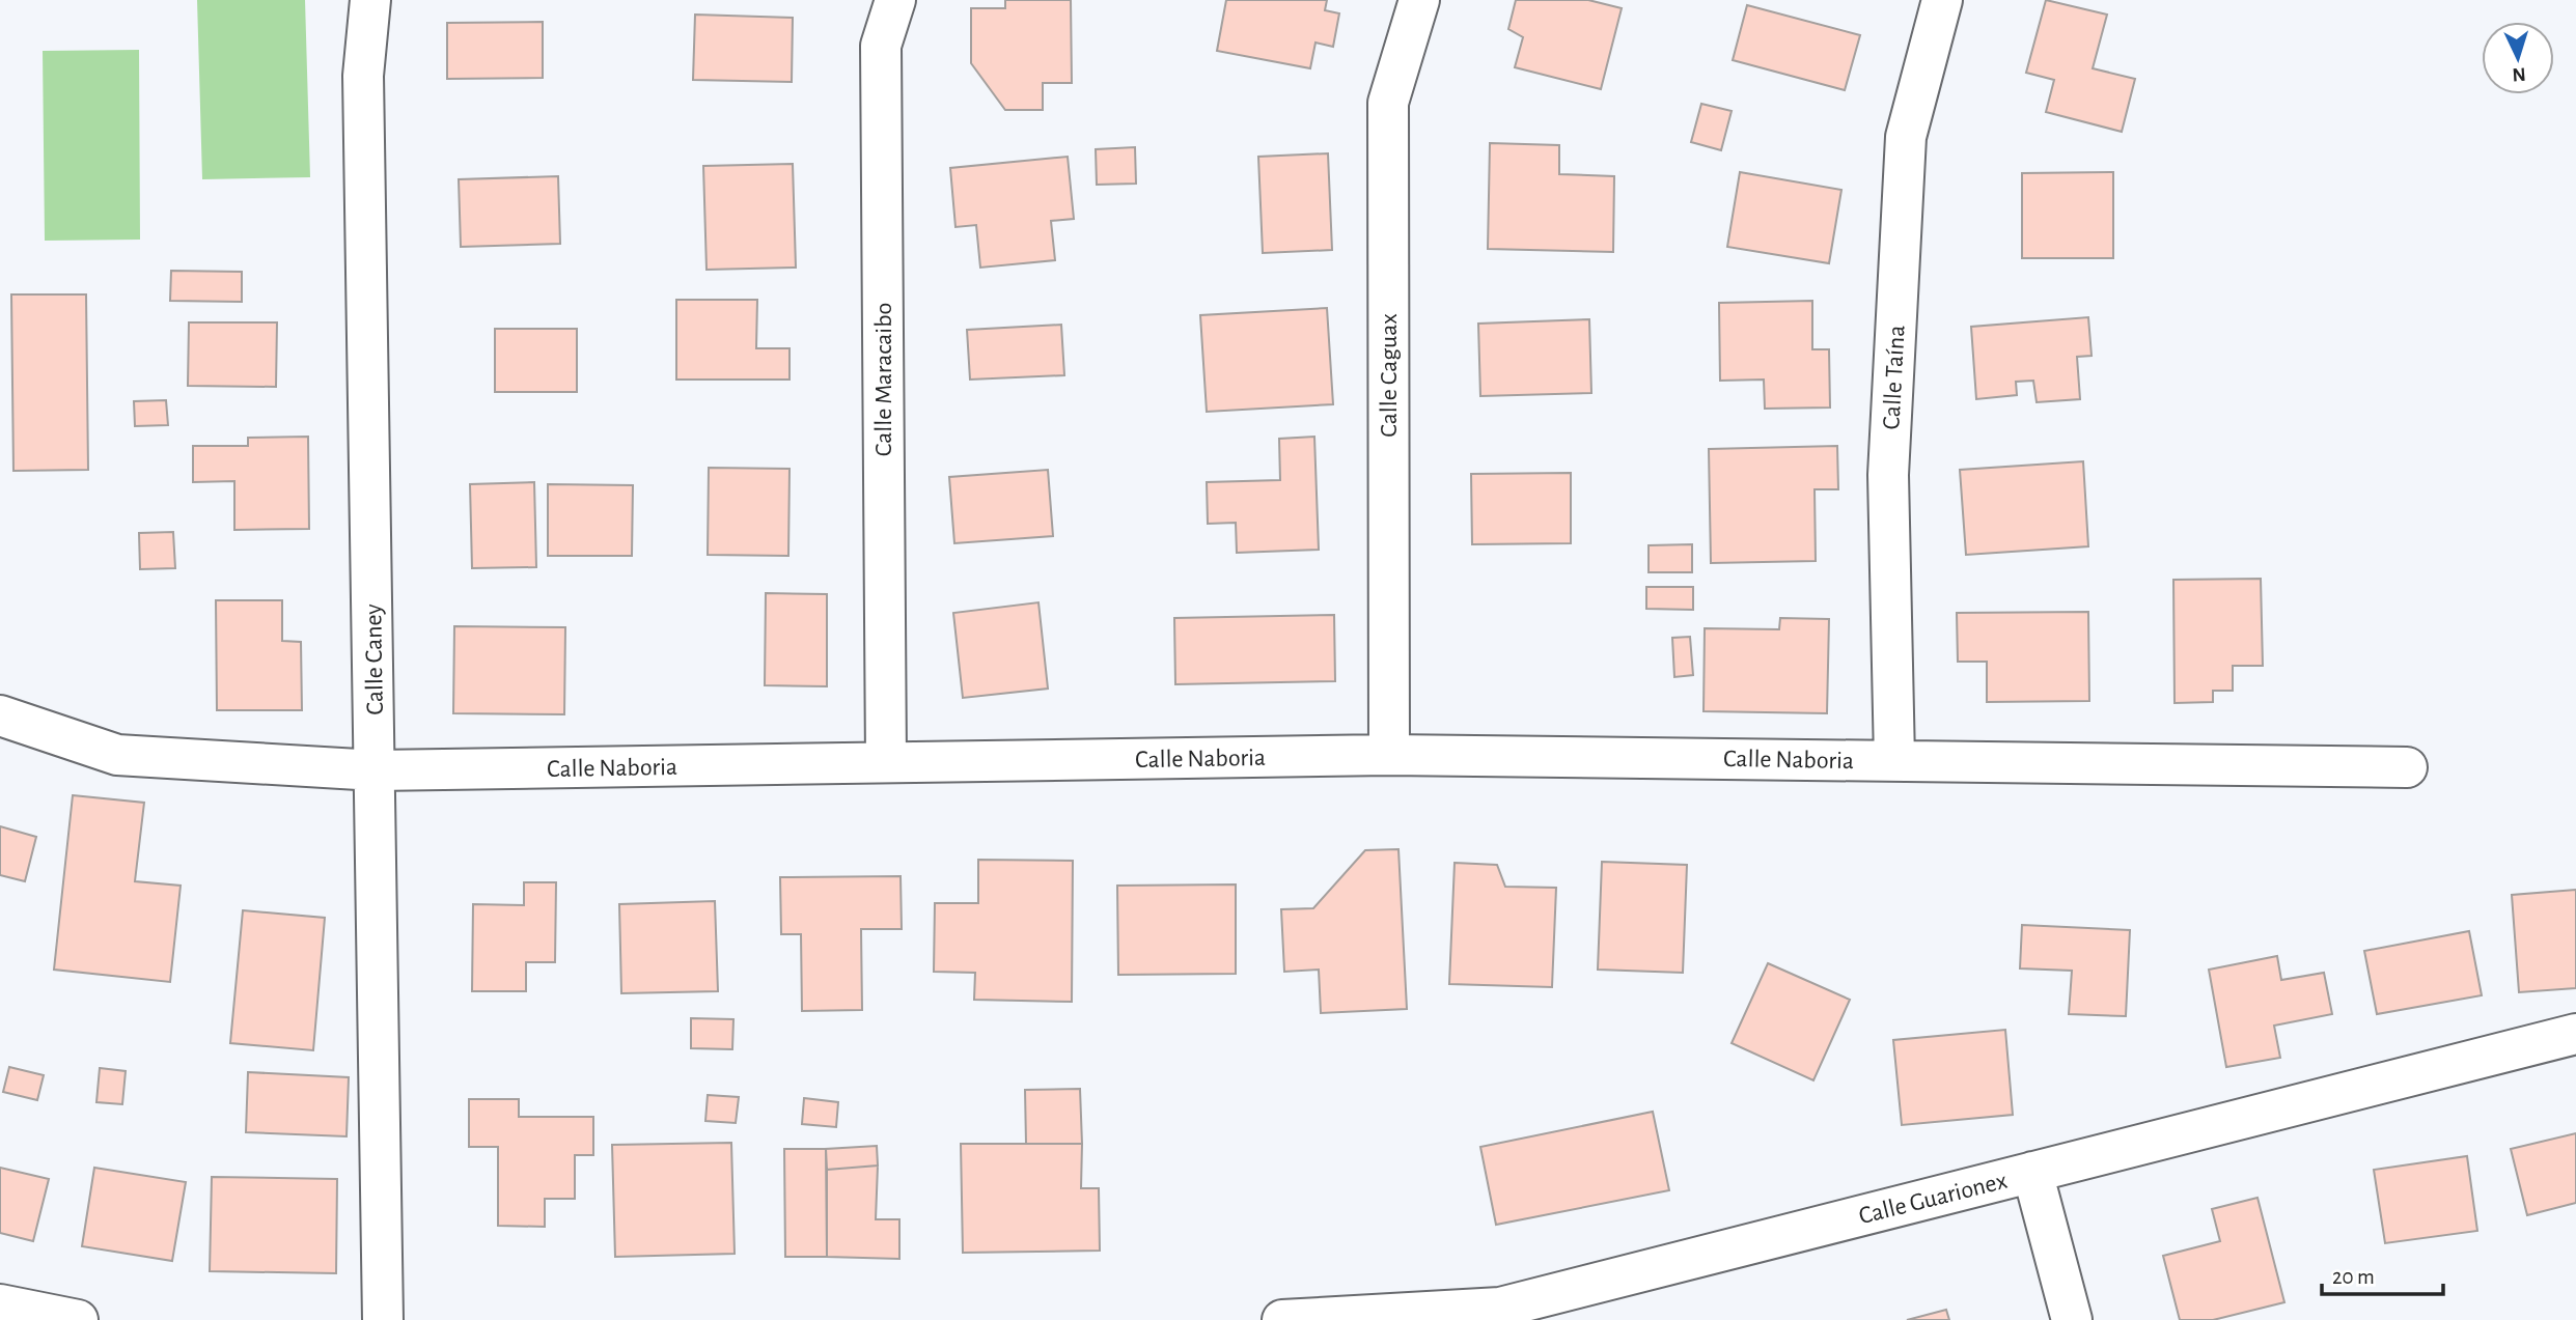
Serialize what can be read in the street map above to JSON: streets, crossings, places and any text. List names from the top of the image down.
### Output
{
  "streets": {
    "street": [
      "Calle Caguax",
      "Calle Taína",
      "Calle Maracaibo",
      "Calle Caney",
      "Calle Naboria",
      "Calle Guarionex"
    ]
  },
  "crossings": [
    ["Calle Caguax", "Calle Naboria"],
    ["Calle Taína", "Calle Naboria"],
    ["Calle Maracaibo", "Calle Naboria"],
    ["Calle Caney", "Calle Naboria"]
  ],
  "scale_bar": "20 m",
  "north": "bottom"
}
